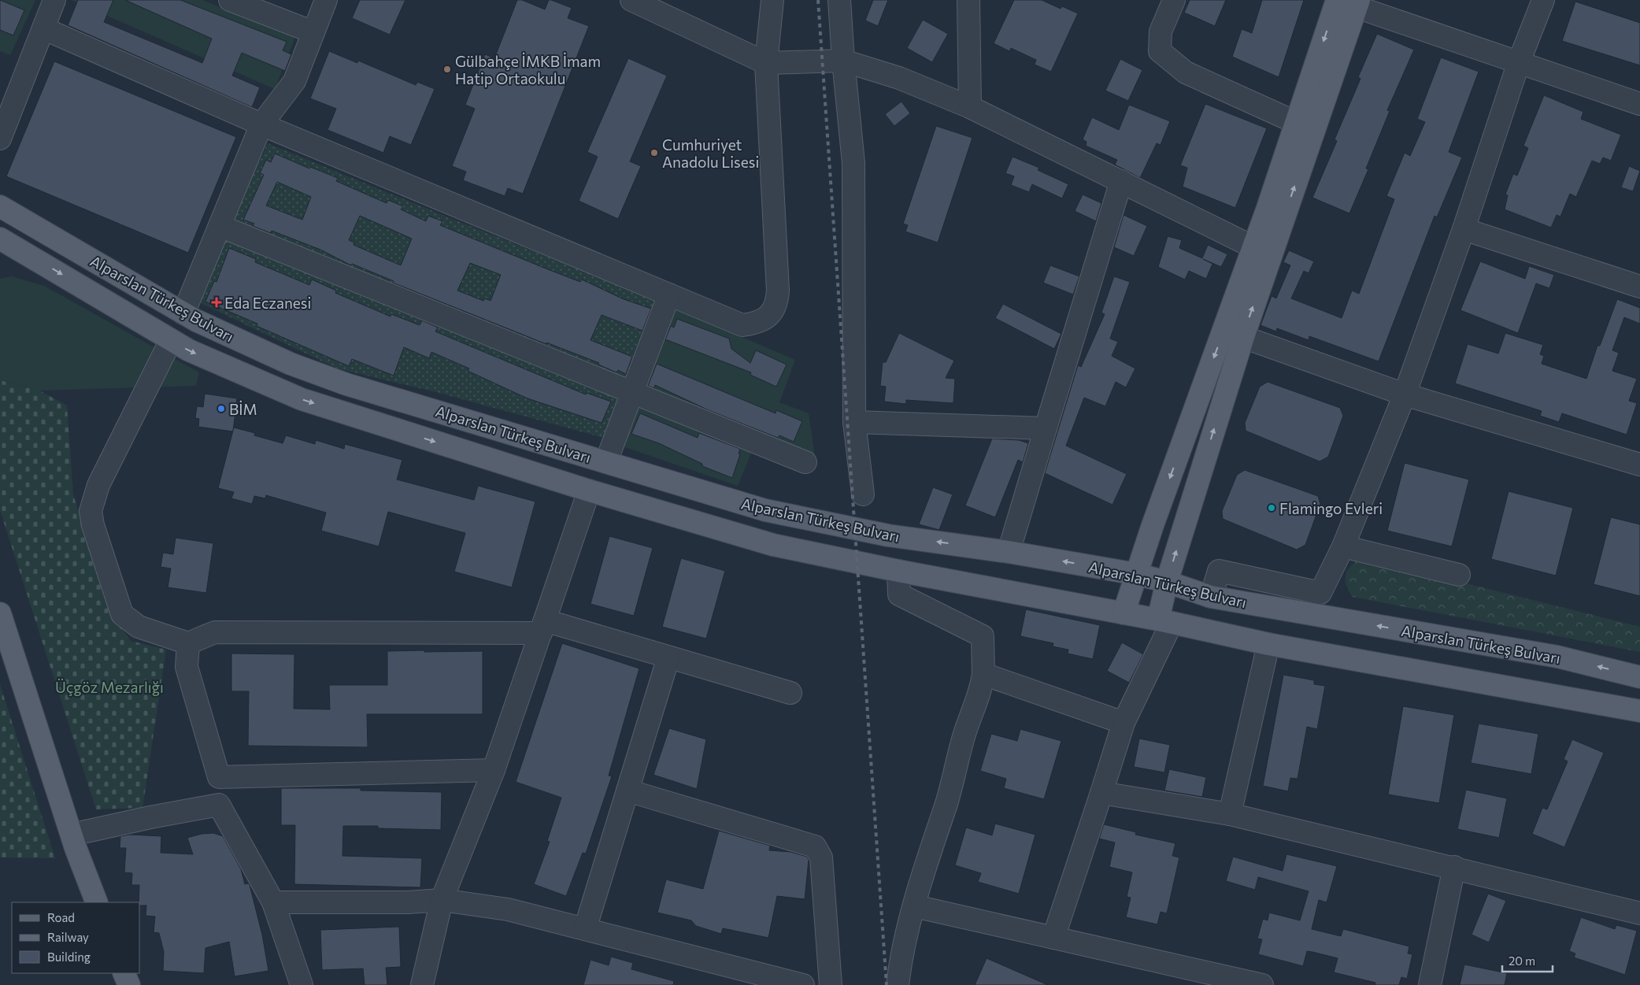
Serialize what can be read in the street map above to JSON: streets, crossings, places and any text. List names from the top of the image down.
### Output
{
  "streets": {
    "main road": ["Alparslan Türkeş Bulvarı"]
  },
  "parks": ["Üçgöz Mezarlığı"],
  "places": {
    "other": [
      "Gülbahçe İMKB İmam Hatip Ortaokulu",
      "Cumhuriyet Anadolu Lisesi",
      "BİM",
      "Flamingo Evleri"
    ],
    "health": ["Eda Eczanesi"]
  },
  "legend": ["Road", "Railway", "Building"],
  "scale_bar": "20 m"
}
